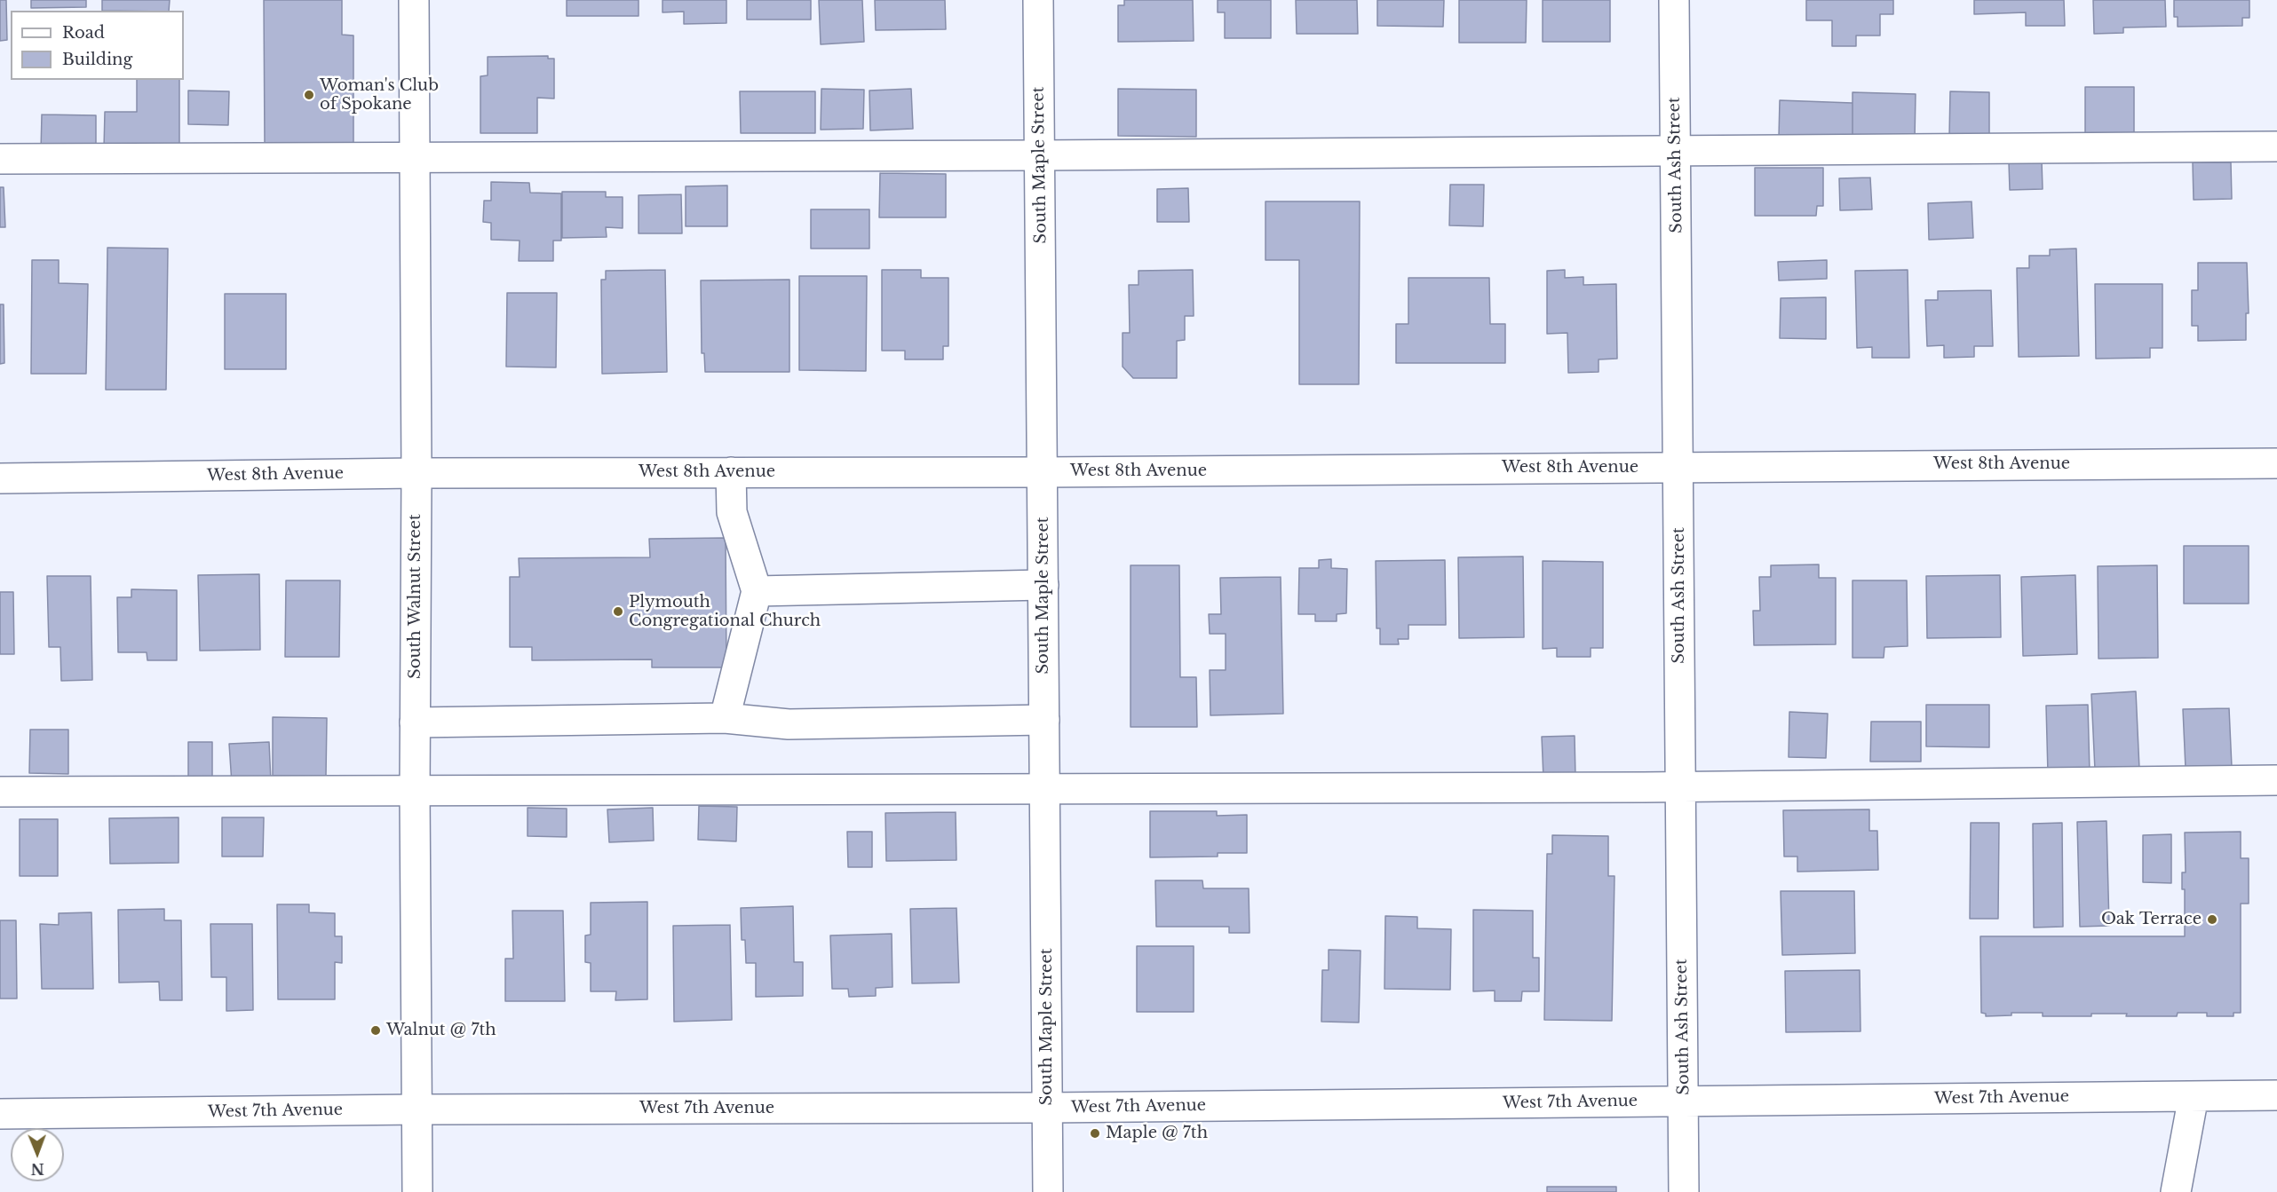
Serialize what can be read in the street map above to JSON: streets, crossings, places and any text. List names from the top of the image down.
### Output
{
  "streets": {
    "street": [
      "South Maple Street",
      "South Ash Street",
      "West 8th Avenue",
      "South Walnut Street",
      "West 7th Avenue"
    ]
  },
  "crossings": [
    ["South Maple Street", "West 8th Avenue"],
    ["South Maple Street", "West 7th Avenue"],
    ["South Ash Street", "West 8th Avenue"],
    ["South Ash Street", "West 7th Avenue"],
    ["West 8th Avenue", "South Walnut Street"],
    ["South Walnut Street", "West 7th Avenue"]
  ],
  "places": [
    "Woman's Club of Spokane",
    "Plymouth Congregational Church",
    "Oak Terrace",
    "Walnut @ 7th",
    "Maple @ 7th"
  ],
  "legend": ["Road", "Building"],
  "north": "bottom"
}
